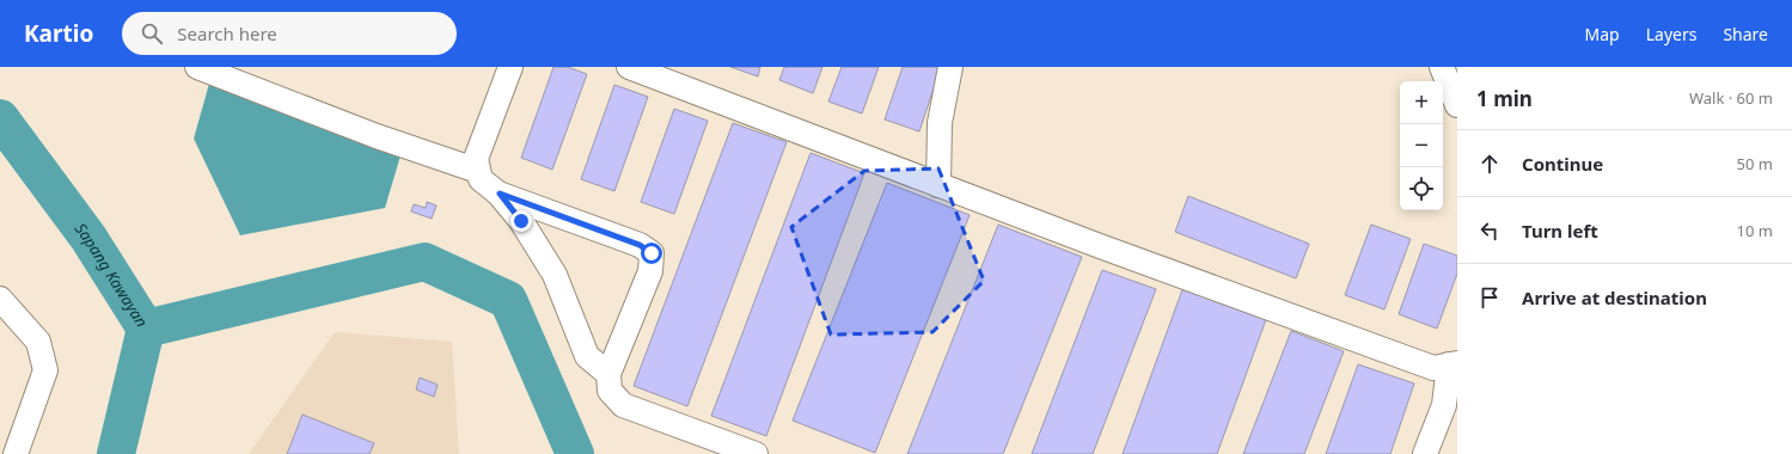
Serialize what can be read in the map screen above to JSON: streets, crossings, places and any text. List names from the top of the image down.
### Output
{
  "water": ["Sapang Kawayan"],
  "page": {
    "header": "Kartio",
    "search": "Search here",
    "nav": ["Map", "Layers", "Share"],
    "heading": ["1 min", "Walk · 60 m"],
    "map_buttons": ["+", "−"],
    "list": [
      ["Continue", "50 m"],
      ["Turn left", "10 m"],
      "Arrive at destination"
    ]
  }
}
